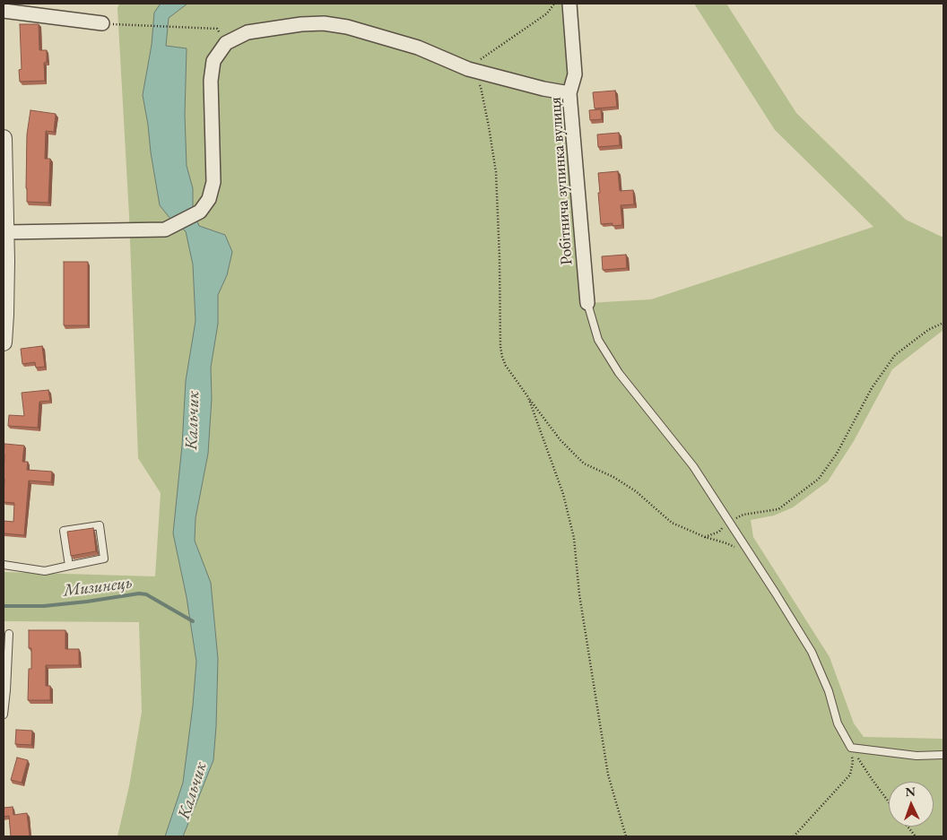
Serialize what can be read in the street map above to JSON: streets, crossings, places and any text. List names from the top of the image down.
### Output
{
  "streets": {
    "street": ["Робітнича зупинка вулиця"]
  },
  "water": ["Кальчик", "Мизинець"],
  "north": "top"
}
